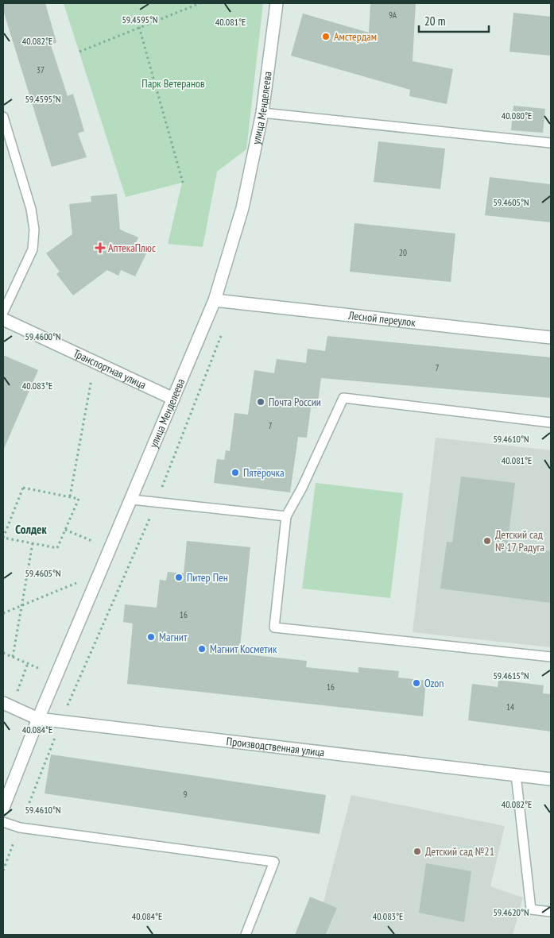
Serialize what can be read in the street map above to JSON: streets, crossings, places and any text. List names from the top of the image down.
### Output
{
  "streets": {
    "street": [
      "улица Менделеева",
      "Лесной переулок",
      "Транспортная улица",
      "Производственная улица"
    ]
  },
  "crossings": [
    ["улица Менделеева", "Лесной переулок"],
    ["улица Менделеева", "Транспортная улица"],
    ["улица Менделеева", "Производственная улица"]
  ],
  "districts": ["Солдек"],
  "parks": ["Парк Ветеранов"],
  "places": {
    "other": [
      "Амстердам",
      "Почта России",
      "Пятёрочка",
      "Детский сад № 17 Радуга",
      "Питер Пен",
      "Магнит",
      "Магнит Косметик",
      "Ozon",
      "Детский сад №21"
    ],
    "health": ["АптекаПлюс"]
  },
  "house_numbers": [
    "9А",
    "37",
    "20",
    "7",
    "7",
    "16",
    "16",
    "14",
    "9"
  ],
  "scale_bar": "20 m",
  "coordinates": [
    "59.4595°N",
    "40.081°E",
    "40.082°E",
    "40.080°E",
    "59.4605°N",
    "59.4600°N",
    "40.083°E",
    "59.4610°N",
    "59.4615°N",
    "40.084°E",
    "59.4620°N"
  ]
}
